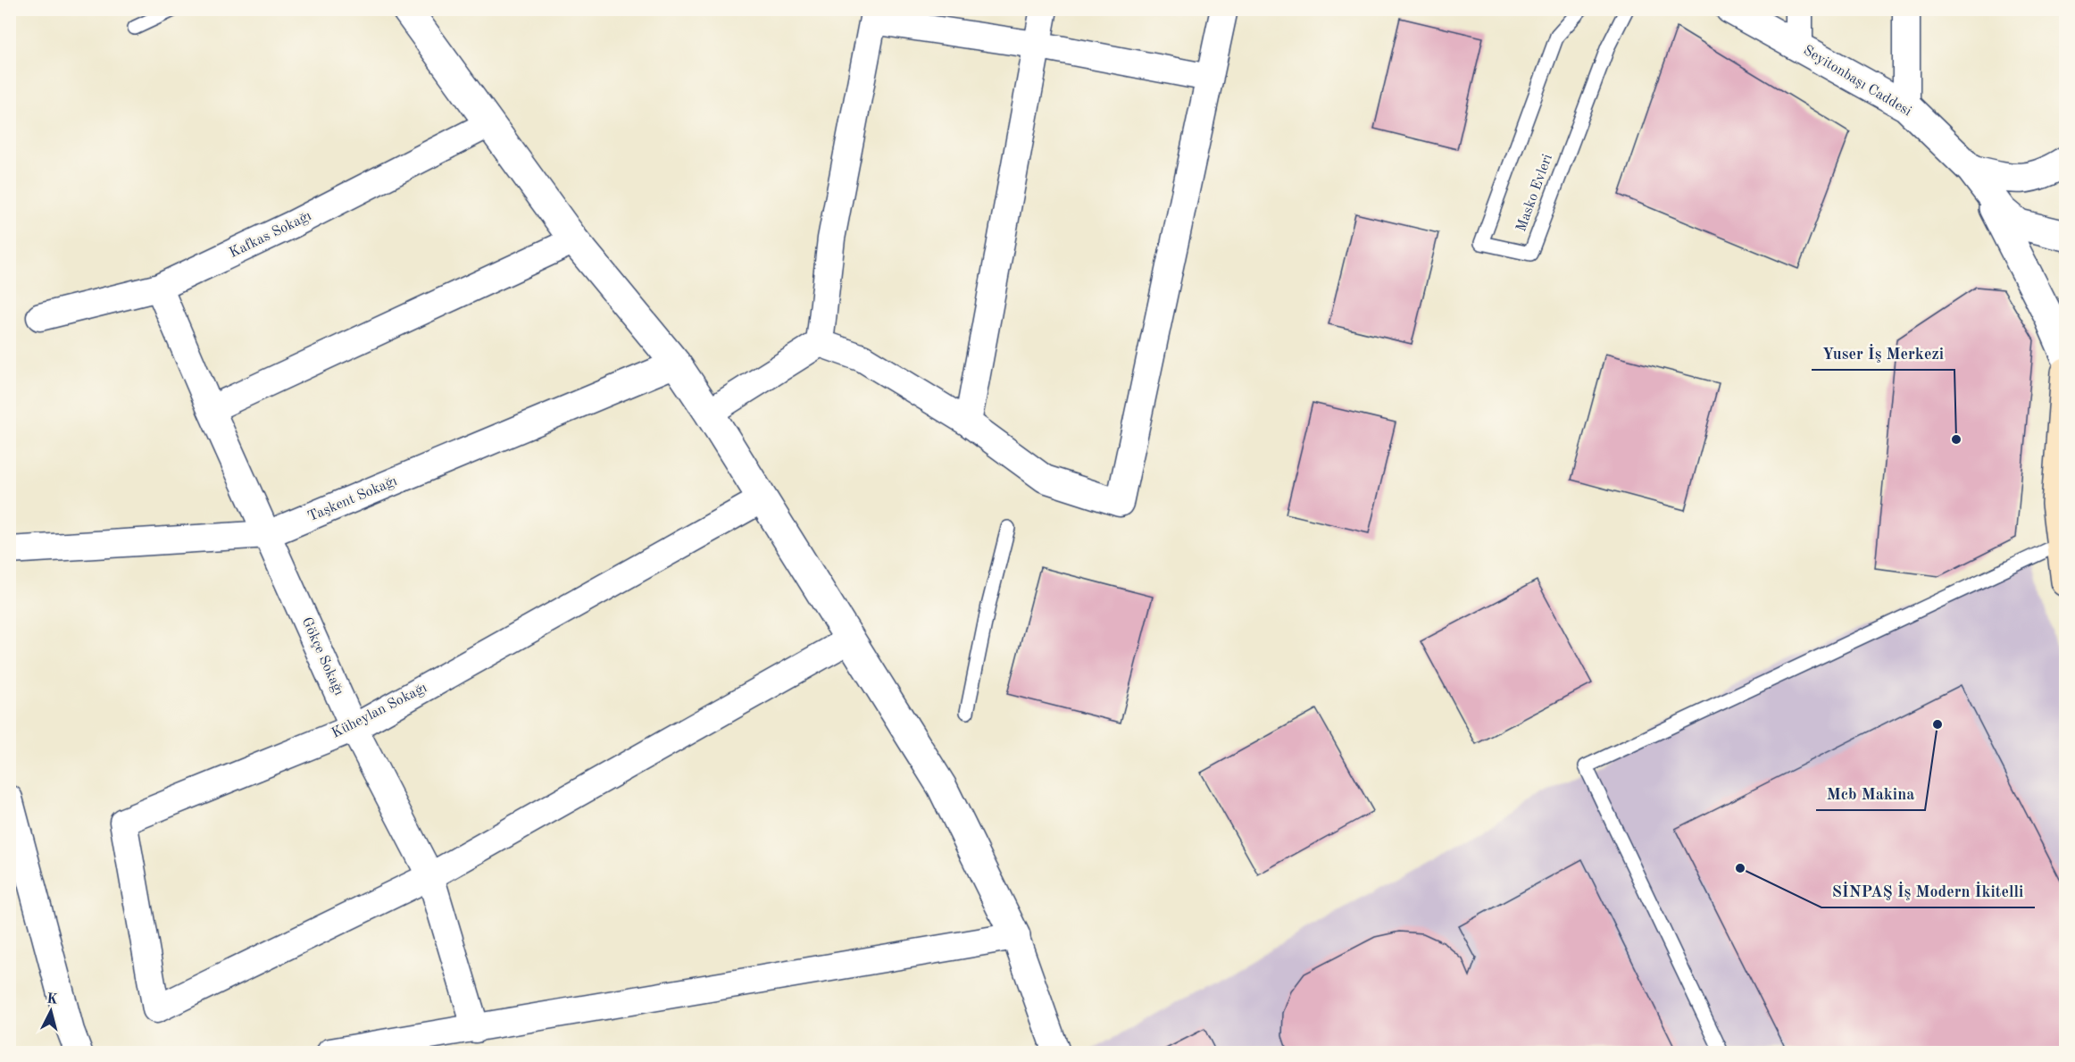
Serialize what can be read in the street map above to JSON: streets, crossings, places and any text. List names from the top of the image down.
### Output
{
  "streets": {
    "street": [
      "Seyitonbaşı Caddesi",
      "Kafkas Sokağı",
      "Taşkent Sokağı",
      "Gökçe Sokağı",
      "Küheylan Sokağı"
    ],
    "lane": ["Masko Evleri"]
  },
  "crossings": [
    ["Kafkas Sokağı", "Gökçe Sokağı"],
    ["Taşkent Sokağı", "Gökçe Sokağı"],
    ["Gökçe Sokağı", "Küheylan Sokağı"]
  ],
  "places": ["Yuser İş Merkezi", "Mcb Makina", "SİNPAŞ İş Modern İkitelli"],
  "north": "top"
}
